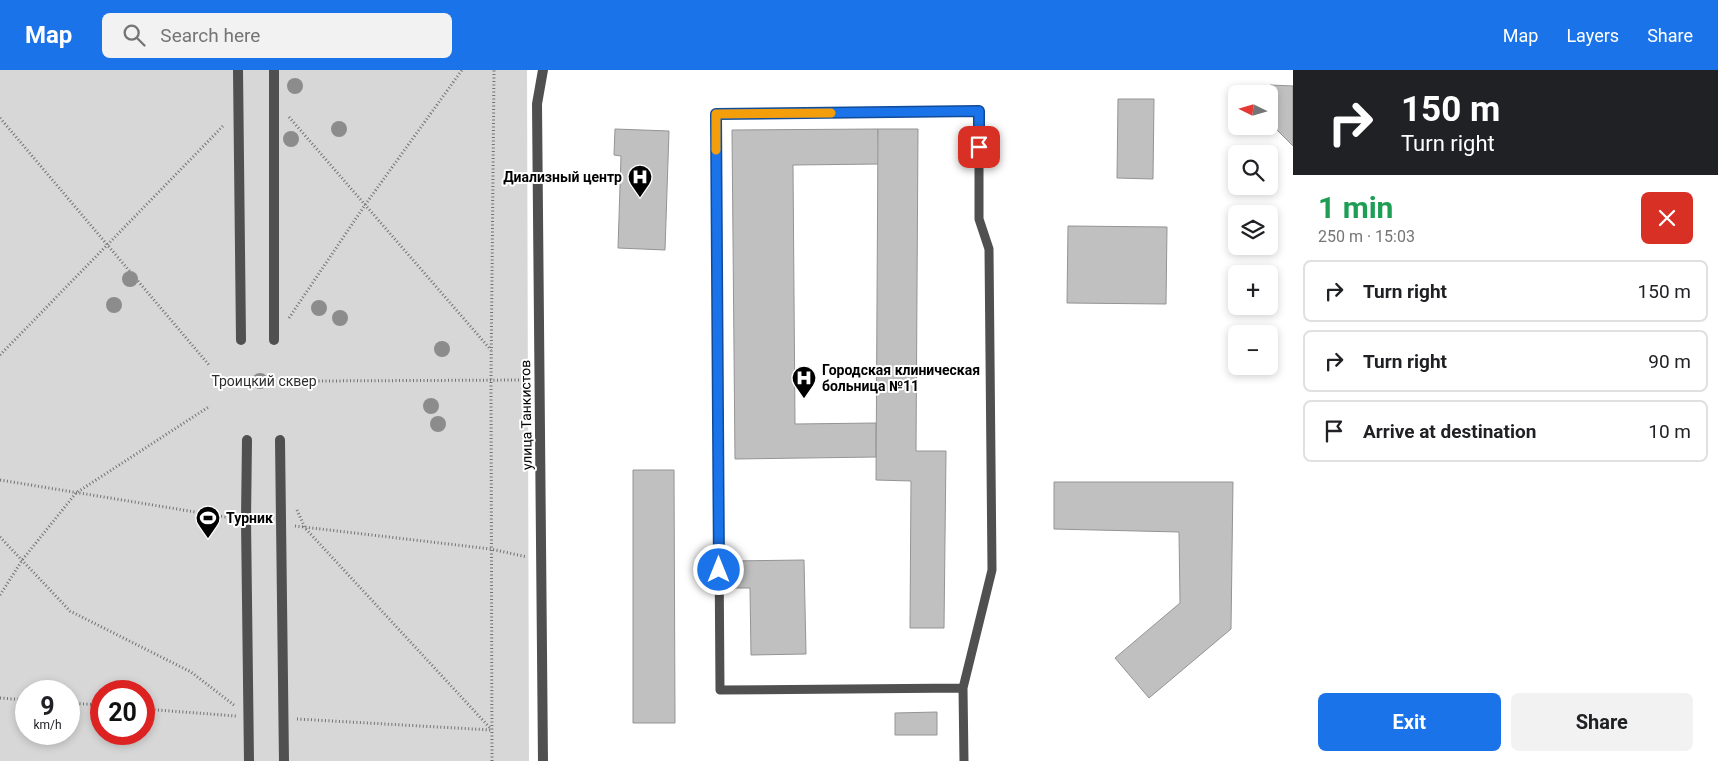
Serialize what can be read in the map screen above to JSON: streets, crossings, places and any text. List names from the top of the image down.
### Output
{
  "streets": {
    "street": ["улица Танкистов"]
  },
  "parks": ["Троицкий сквер"],
  "places": {
    "hospital": ["Диализный центр", "Городская клиническая больница №11"],
    "sports": ["Турник"]
  },
  "north": "left",
  "page": {
    "header": "Map",
    "search": "Search here",
    "nav": ["Map", "Layers", "Share"],
    "turn": ["150 m", "Turn right"],
    "map_buttons": ["+", "−"],
    "heading": ["1 min", "250 m · 15:03"],
    "list": [
      {
        "name": "Turn right",
        "value": "150 m"
      },
      {
        "name": "Turn right",
        "value": "90 m"
      },
      {
        "name": "Arrive at destination",
        "value": "10 m"
      }
    ],
    "speed": "9 km/h",
    "limit": "20",
    "buttons": ["Exit", "Share"]
  }
}
